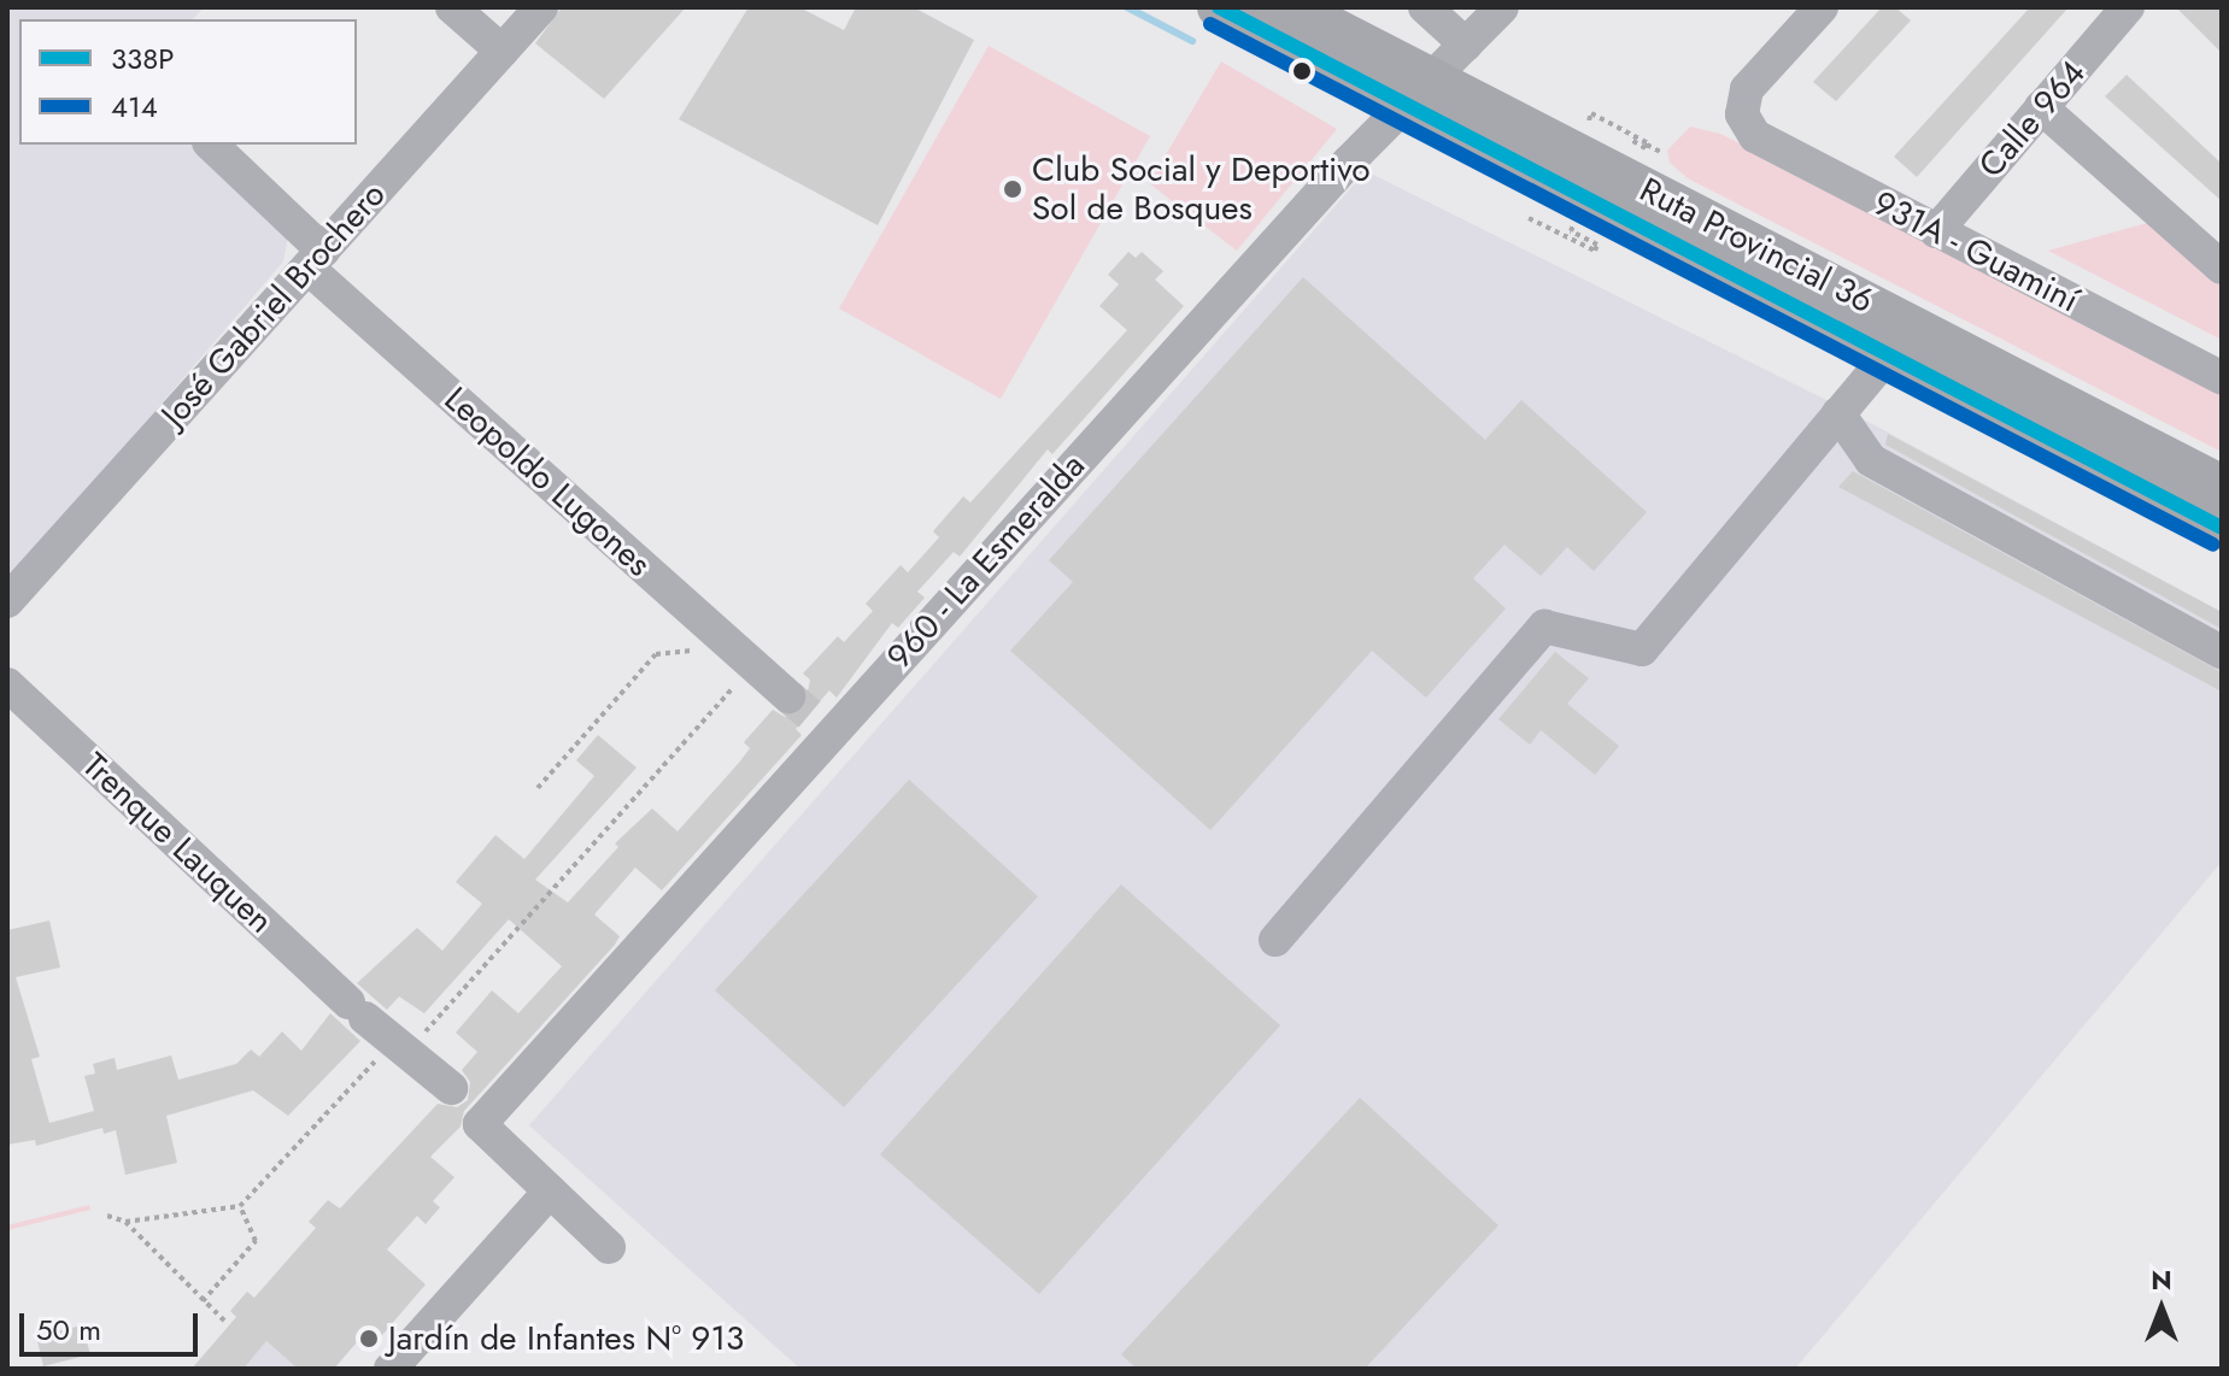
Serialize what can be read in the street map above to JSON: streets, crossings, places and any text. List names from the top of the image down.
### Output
{
  "streets": {
    "main road": ["Ruta Provincial 36"],
    "street": [
      "Calle 964",
      "931A - Guaminí",
      "José Gabriel Brochero",
      "Leopoldo Lugones",
      "960 - La Esmeralda",
      "Trenque Lauquen"
    ]
  },
  "crossings": [
    ["Calle 964", "931A - Guaminí"],
    ["Ruta Provincial 36", "960 - La Esmeralda"],
    ["José Gabriel Brochero", "Leopoldo Lugones"],
    ["Leopoldo Lugones", "960 - La Esmeralda"],
    ["960 - La Esmeralda", "Trenque Lauquen"]
  ],
  "places": ["Club Social y Deportivo Sol de Bosques", "Jardín de Infantes N° 913"],
  "lines": ["transit line 338P", "transit line 414"],
  "legend": ["338P", "414"],
  "scale_bar": "50 m",
  "north": "top"
}
